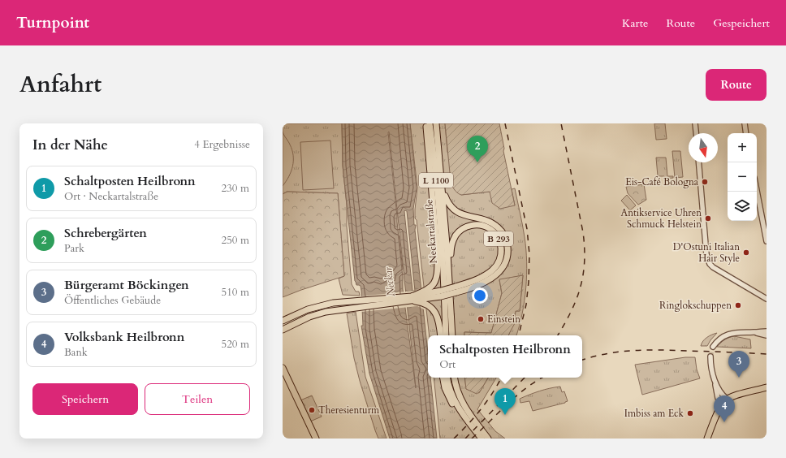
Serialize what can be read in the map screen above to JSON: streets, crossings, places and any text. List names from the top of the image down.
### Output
{
  "streets": {
    "main road": ["L 1100", "Neckartalstraße", "B 293"]
  },
  "crossings": [
    ["Neckartalstraße", "B 293"]
  ],
  "water": ["Neckar"],
  "places": [
    "Eis-Café Bologna",
    "Antikservice Uhren Schmuck Helstein",
    "D'Ostuni Italian Hair Style",
    "Ringlokschuppen",
    "Einstein",
    "Theresienturm",
    "Imbiss am Eck"
  ],
  "north": "bottom",
  "page": {
    "header": "Turnpoint",
    "nav": ["Karte", "Route", "Gespeichert"],
    "title": "Anfahrt",
    "buttons": [
      "Route",
      ["Speichern", "Teilen"]
    ],
    "heading": ["In der Nähe", "4 Ergebnisse"],
    "map_buttons": ["+", "−"],
    "pins": [
      "2",
      "3",
      "1",
      "4"
    ],
    "list": [
      {
        "mark": "1",
        "name": "Schaltposten Heilbronn",
        "note": "Ort · Neckartalstraße",
        "value": "230 m"
      },
      {
        "mark": "2",
        "name": "Schrebergärten",
        "note": "Park",
        "value": "250 m"
      },
      {
        "mark": "3",
        "name": "Bürgeramt Böckingen",
        "note": "Öffentliches Gebäude",
        "value": "510 m"
      },
      {
        "mark": "4",
        "name": "Volksbank Heilbronn",
        "note": "Bank",
        "value": "520 m"
      }
    ],
    "popup": ["Schaltposten Heilbronn", "Ort"]
  }
}
